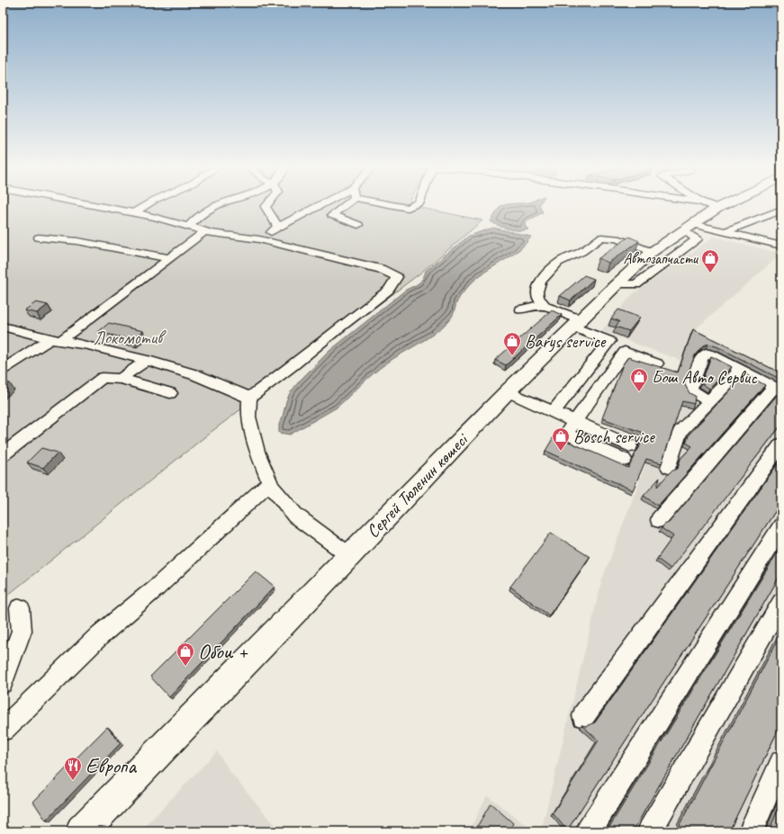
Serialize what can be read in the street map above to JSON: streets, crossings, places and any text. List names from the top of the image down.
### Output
{
  "streets": {
    "main road": ["Сергей Тюленин көшесі"]
  },
  "parks": ["Локомотив"],
  "places": {
    "shop": [
      "Автозапчасти",
      "Barys service",
      "Бош Авто Сервис",
      "Bosch service",
      "Обои +"
    ],
    "restaurant": ["Европа"]
  }
}
